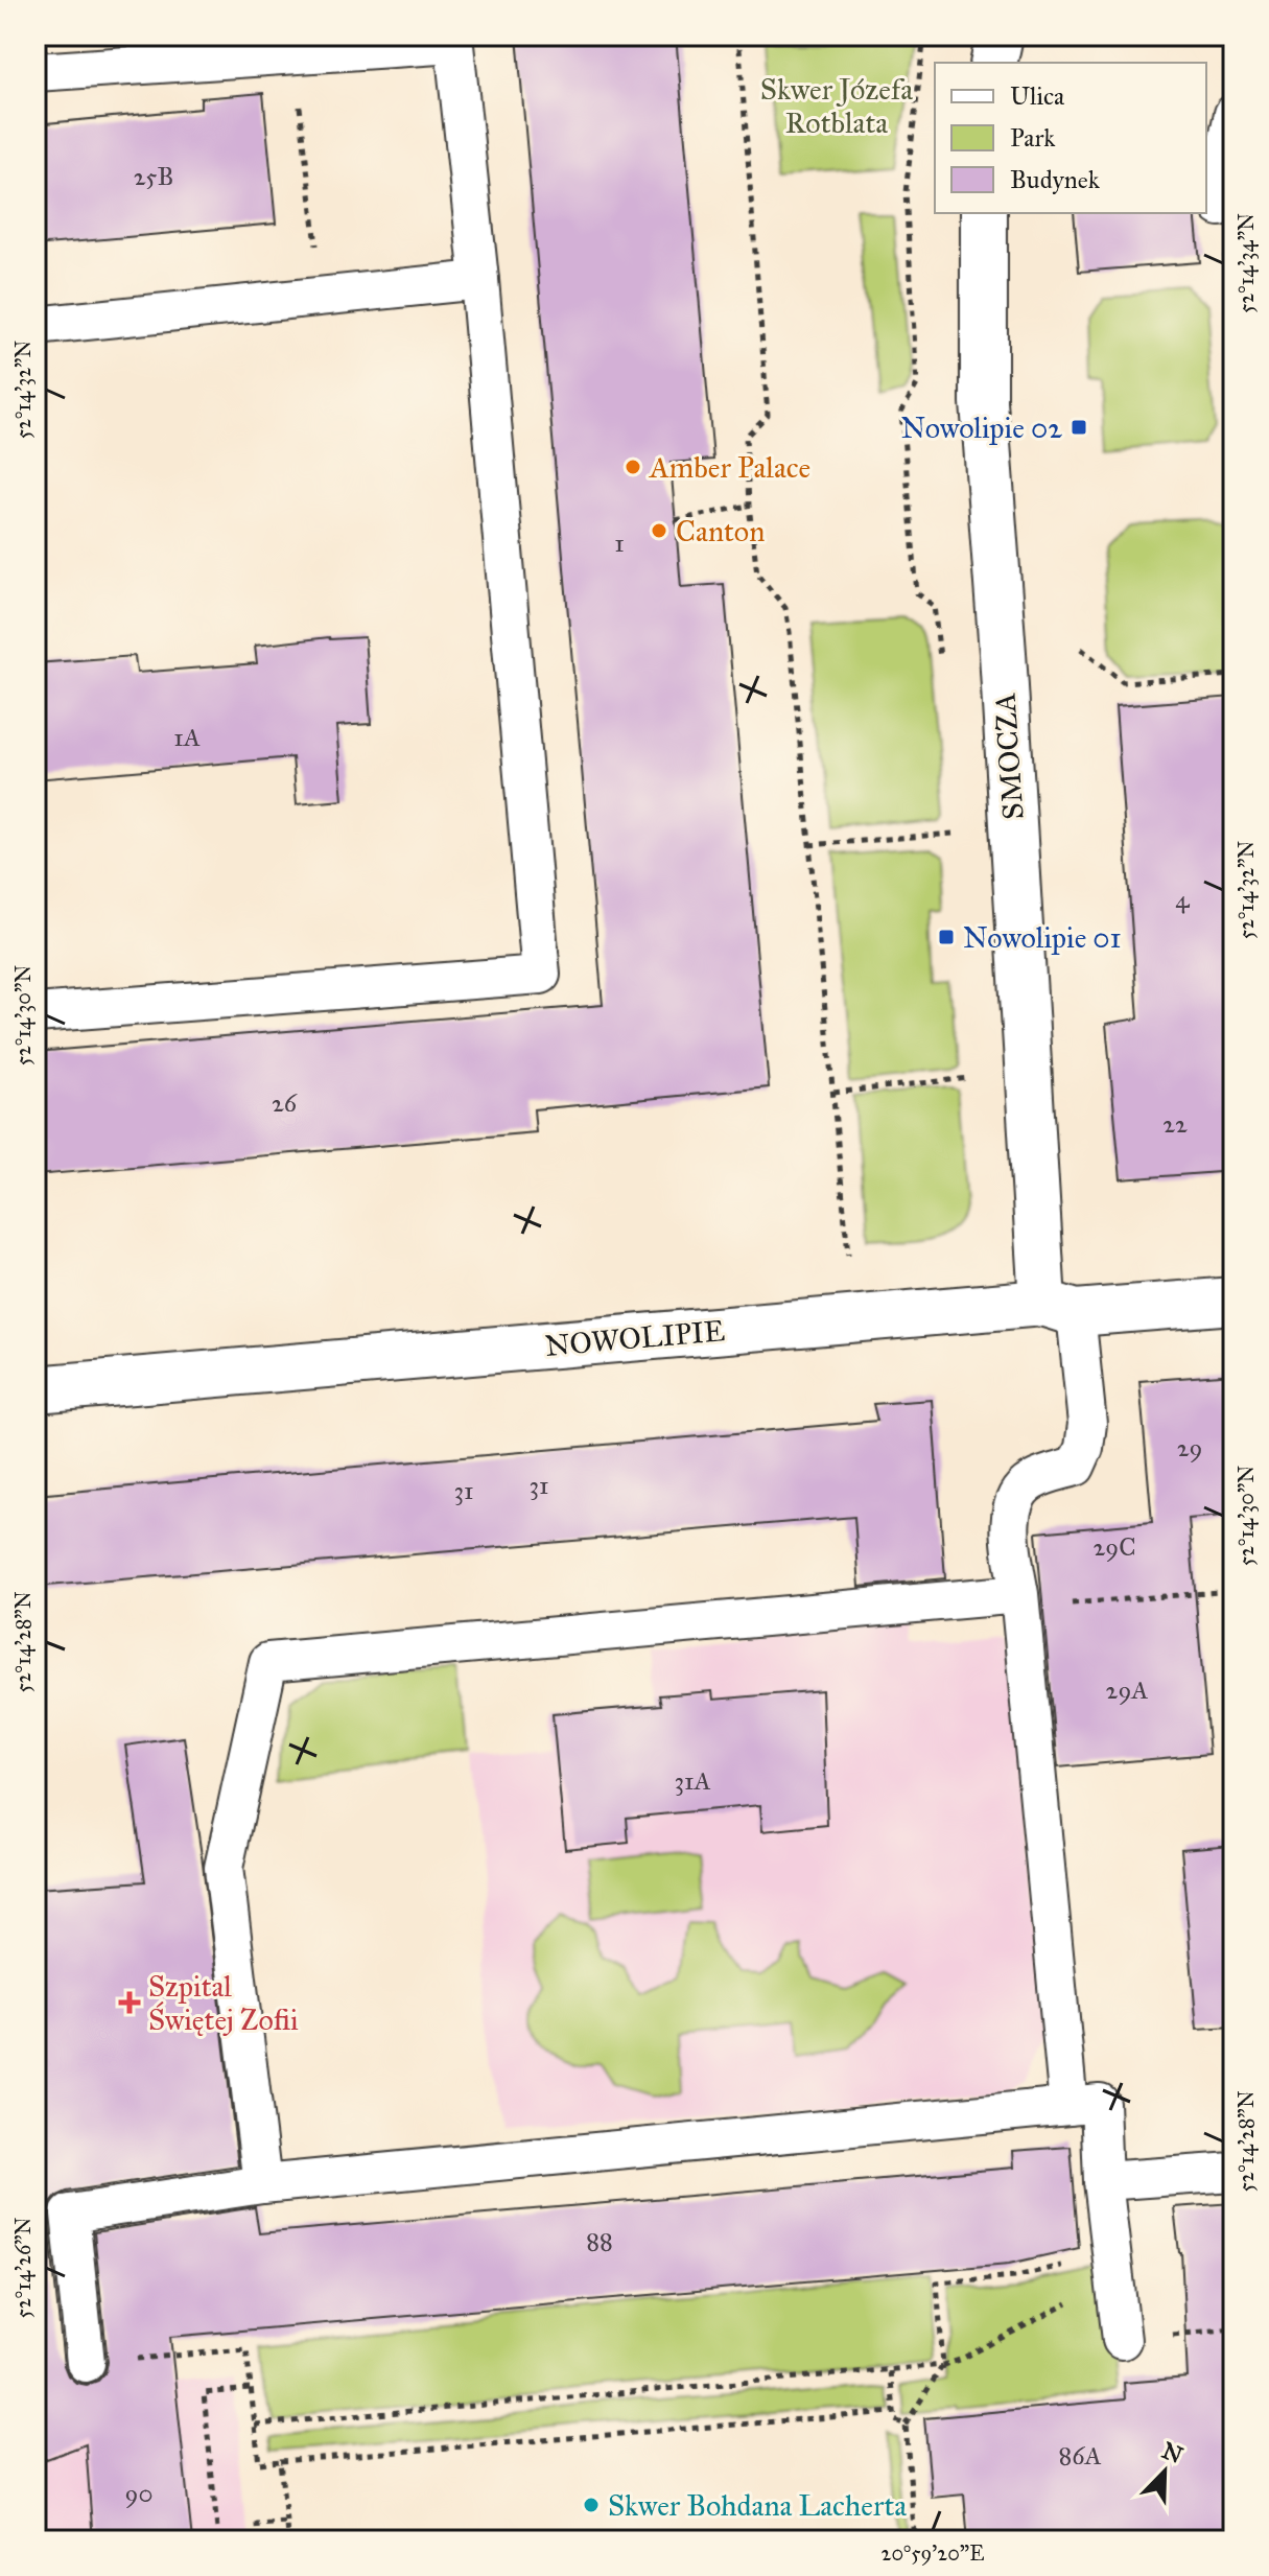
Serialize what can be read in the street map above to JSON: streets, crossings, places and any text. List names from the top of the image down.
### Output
{
  "streets": {
    "street": ["SMOCZA", "NOWOLIPIE"]
  },
  "crossings": [
    ["SMOCZA", "NOWOLIPIE"]
  ],
  "parks": ["Skwer Józefa Rotblata"],
  "places": {
    "transit": ["Nowolipie 02", "Nowolipie 01"],
    "other": ["Amber Palace", "Canton", "Skwer Bohdana Lacherta"],
    "health": ["Szpital Świętej Zofii"]
  },
  "house_numbers": [
    "25B",
    "1",
    "1A",
    "4",
    "26",
    "22",
    "29",
    "31",
    "31",
    "29C",
    "29A",
    "31A",
    "88",
    "86A",
    "90"
  ],
  "legend": ["Ulica", "Park", "Budynek"],
  "north": "top right",
  "coordinates": [
    "52°14'34\"N",
    "52°14'32\"N",
    "52°14'30\"N",
    "52°14'28\"N",
    "52°14'26\"N",
    "20°59'20\"E"
  ]
}
